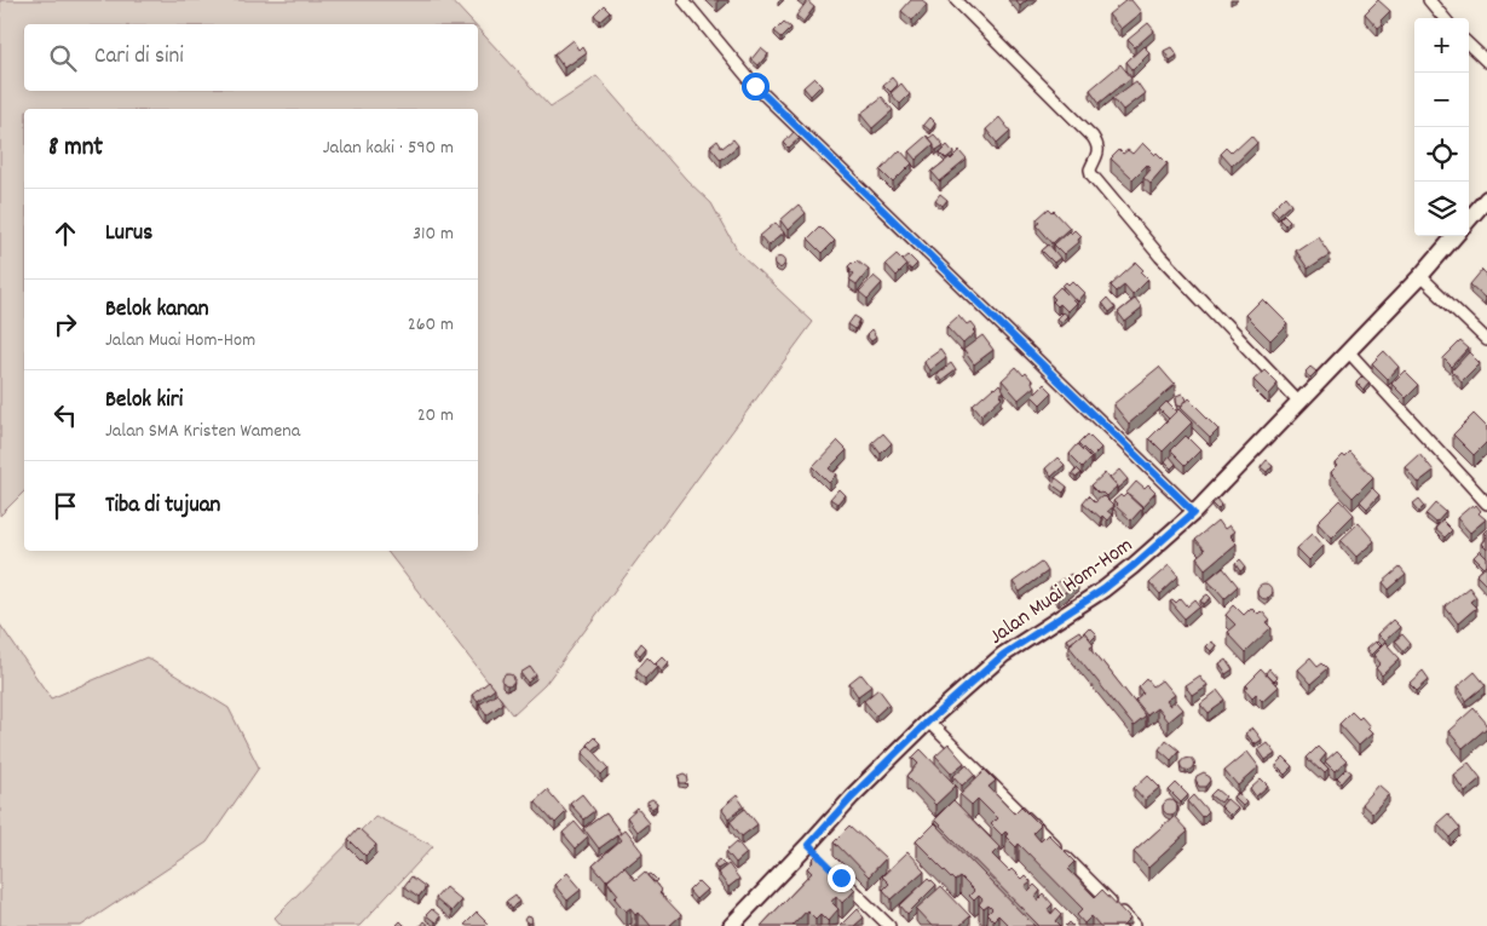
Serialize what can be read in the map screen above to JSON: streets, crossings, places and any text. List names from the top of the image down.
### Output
{
  "streets": {
    "street": ["Jalan Muai Hom-Hom"]
  },
  "page": {
    "map_buttons": ["+", "−"],
    "search": "Cari di sini",
    "heading": ["8 mnt", "Jalan kaki · 590 m"],
    "list": [
      ["Lurus", "310 m"],
      ["Belok kanan", "Jalan Muai Hom-Hom", "260 m"],
      ["Belok kiri", "Jalan SMA Kristen Wamena", "20 m"],
      "Tiba di tujuan"
    ]
  }
}
